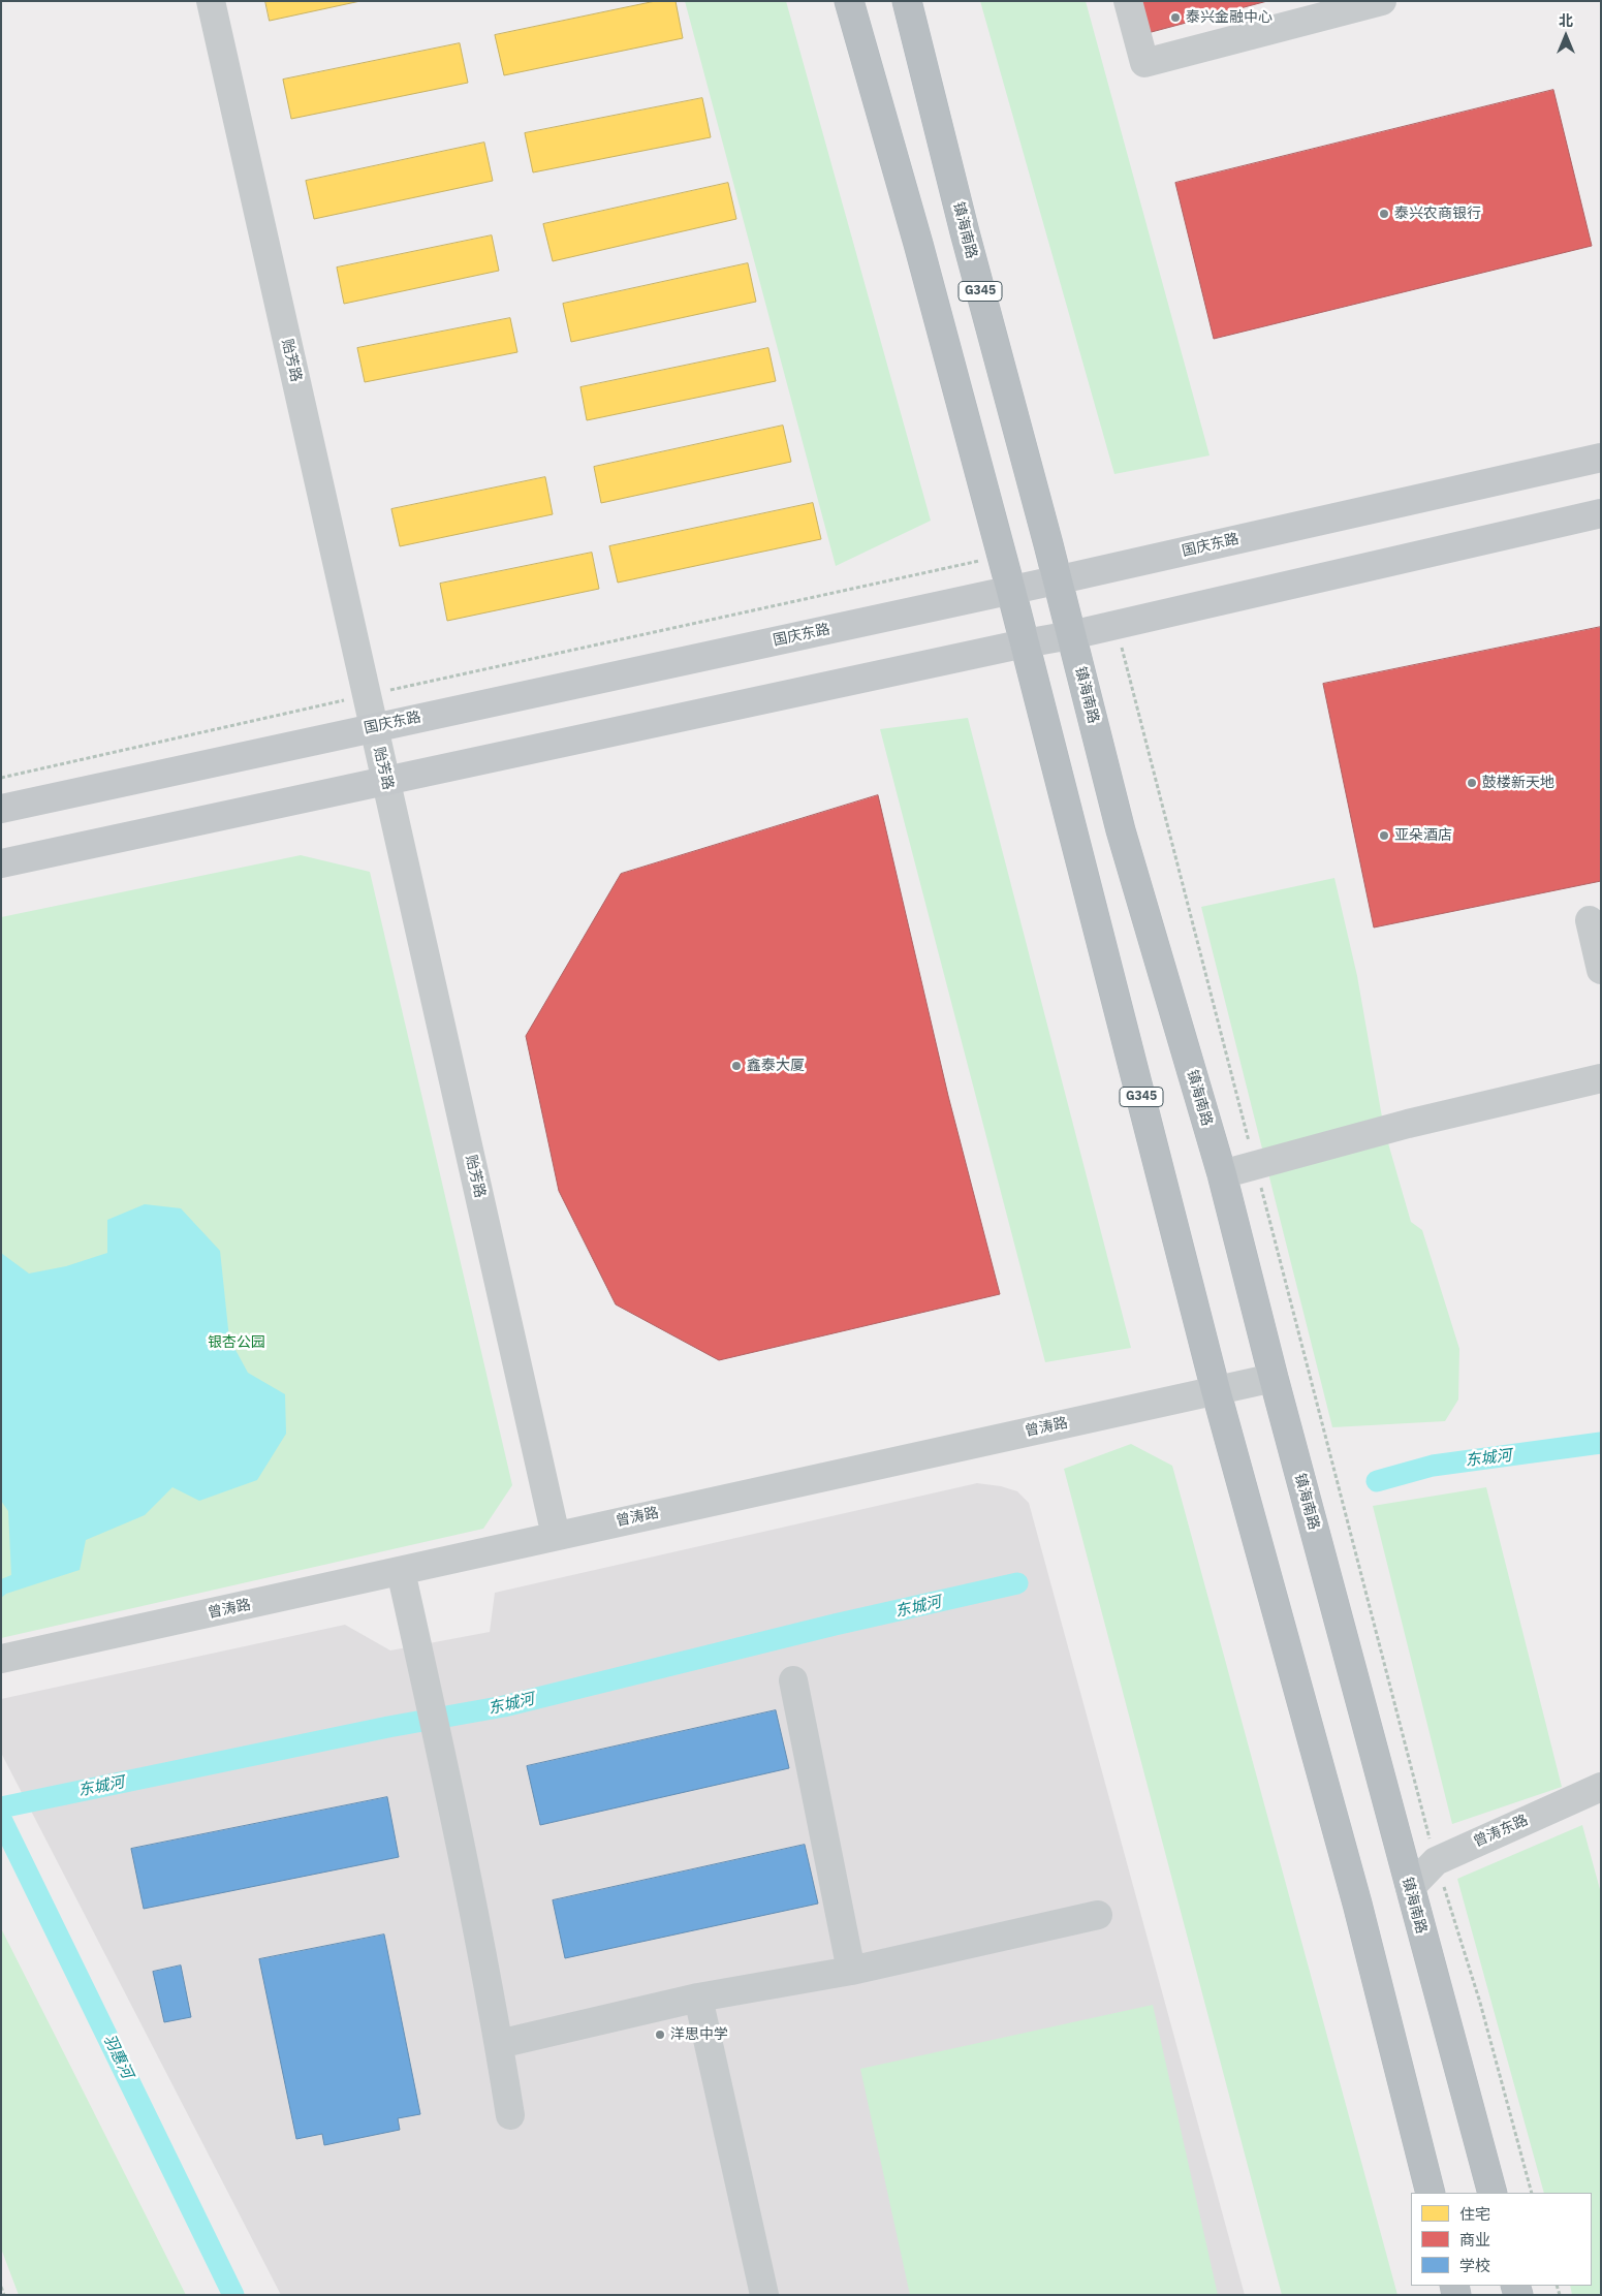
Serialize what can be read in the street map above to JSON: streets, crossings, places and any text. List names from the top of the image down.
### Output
{
  "streets": {
    "highway": ["镇海南路", "G345"],
    "main road": ["国庆东路"],
    "street": ["贻芳路", "曾涛路", "曾涛东路"]
  },
  "crossings": [
    ["镇海南路", "国庆东路"],
    ["镇海南路", "曾涛路"],
    ["镇海南路", "曾涛东路"],
    ["G345", "国庆东路"],
    ["G345", "曾涛路"],
    ["贻芳路", "国庆东路"],
    ["贻芳路", "曾涛路"]
  ],
  "water": ["东城河", "羽惠河"],
  "parks": ["银杏公园"],
  "places": [
    "泰兴金融中心",
    "泰兴农商银行",
    "鼓楼新天地",
    "亚朵酒店",
    "鑫泰大厦",
    "洋思中学"
  ],
  "legend": ["住宅", "商业", "学校"],
  "north": "top"
}
